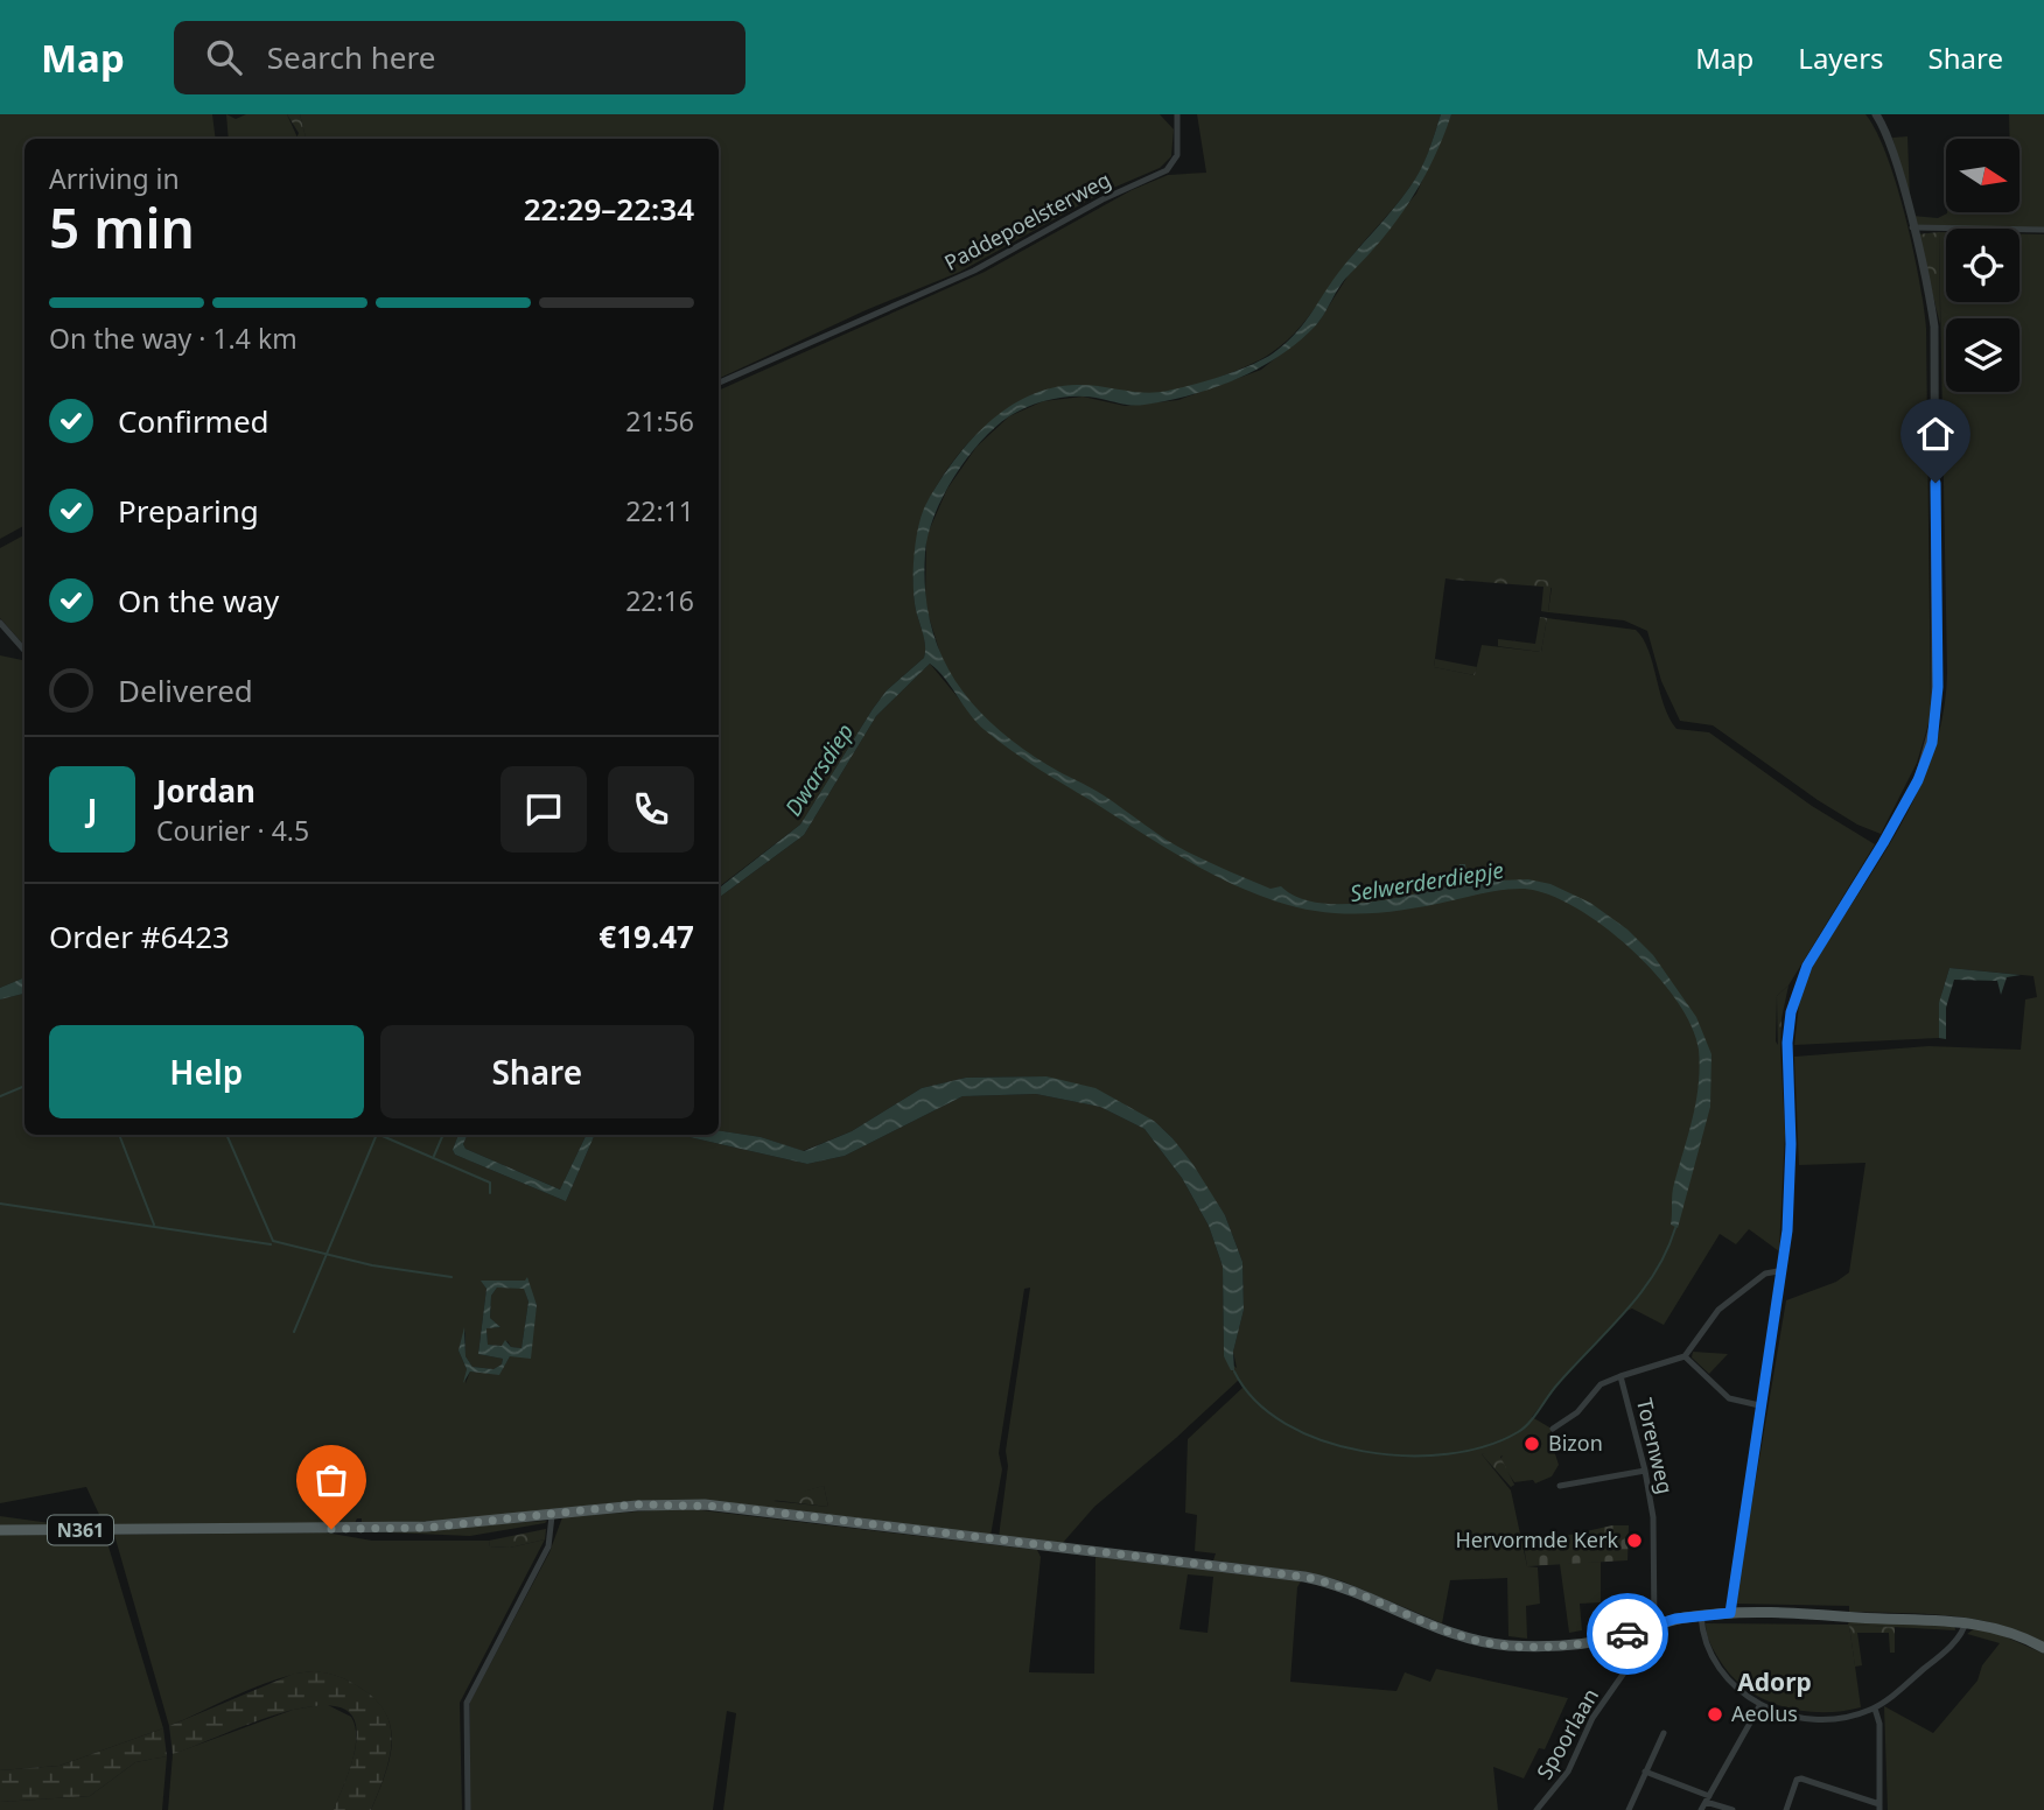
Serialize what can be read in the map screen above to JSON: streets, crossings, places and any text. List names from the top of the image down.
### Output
{
  "streets": {
    "main road": ["N361"],
    "street": ["Paddepoelsterweg", "Torenweg", "Spoorlaan"]
  },
  "crossings": [
    ["Torenweg", "N361"],
    ["Torenweg", "Spoorlaan"],
    ["N361", "Spoorlaan"]
  ],
  "districts": ["Adorp"],
  "water": ["Dwarsdiep", "Selwerderdiepje"],
  "places": ["Bizon", "Hervormde Kerk", "Aeolus"],
  "north": "right",
  "page": {
    "header": "Map",
    "search": "Search here",
    "nav": ["Map", "Layers", "Share"],
    "heading": ["5 min", "Arriving in", "22:29–22:34"],
    "panel": [
      "Jordan",
      "Courier · 4.5",
      "Order #6423",
      "€19.47"
    ],
    "bar": "On the way · 1.4 km",
    "list": [
      ["Confirmed", "21:56"],
      ["Preparing", "22:11"],
      ["On the way", "22:16"],
      "Delivered"
    ],
    "round": "J",
    "buttons": ["Help", "Share"]
  }
}
